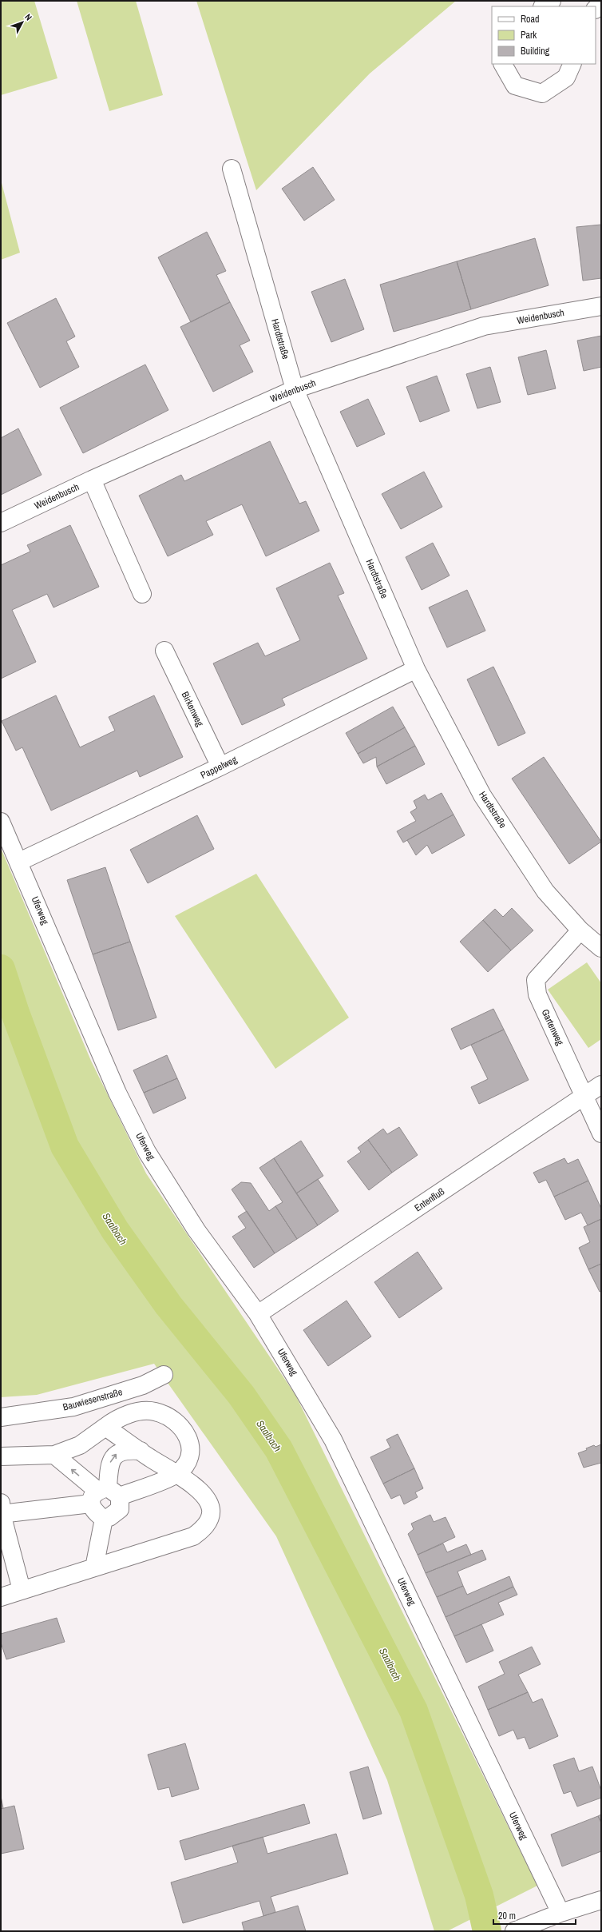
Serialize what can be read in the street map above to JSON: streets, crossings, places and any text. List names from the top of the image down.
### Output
{
  "streets": {
    "street": [
      "Weidenbusch",
      "Hardtstraße",
      "Birkenweg",
      "Pappelweg",
      "Uferweg",
      "Gartenweg",
      "Entenfluß",
      "Bauwiesenstraße"
    ]
  },
  "crossings": [
    ["Weidenbusch", "Hardtstraße"],
    ["Hardtstraße", "Pappelweg"],
    ["Hardtstraße", "Gartenweg"],
    ["Birkenweg", "Pappelweg"],
    ["Pappelweg", "Uferweg"],
    ["Uferweg", "Entenfluß"],
    ["Gartenweg", "Entenfluß"]
  ],
  "water": ["Saalbach"],
  "legend": ["Road", "Park", "Building"],
  "scale_bar": "20 m",
  "north": "top right"
}
